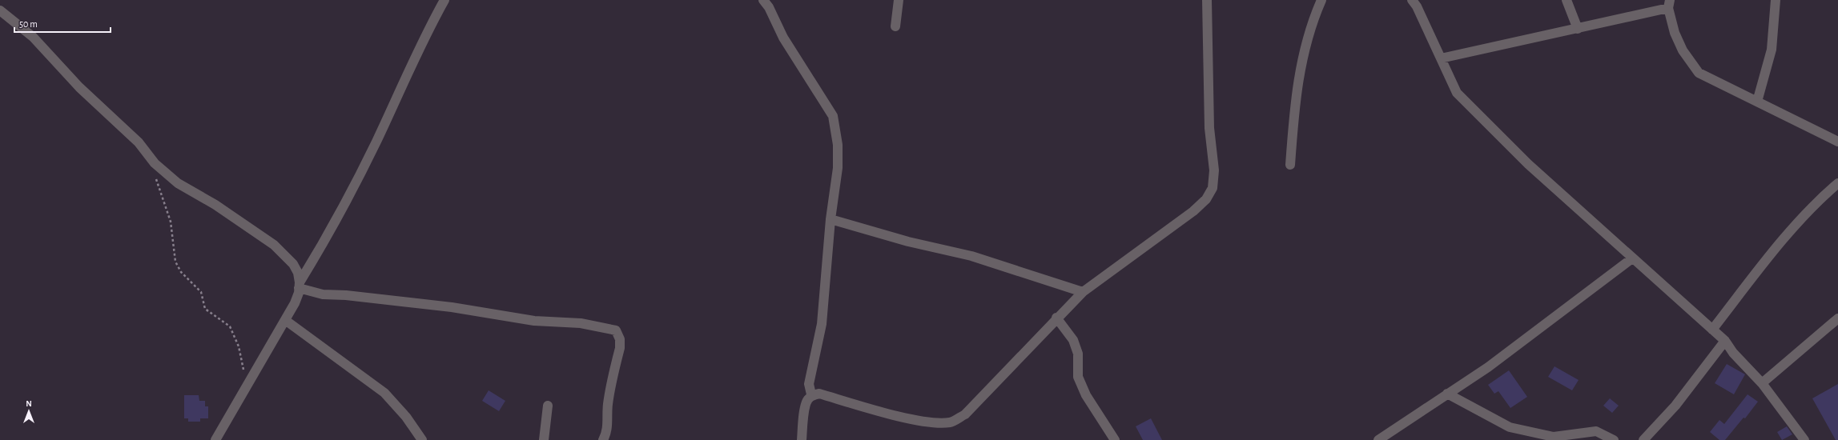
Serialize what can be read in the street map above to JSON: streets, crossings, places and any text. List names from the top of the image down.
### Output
{
  "scale_bar": "50 m",
  "north": "top"
}
